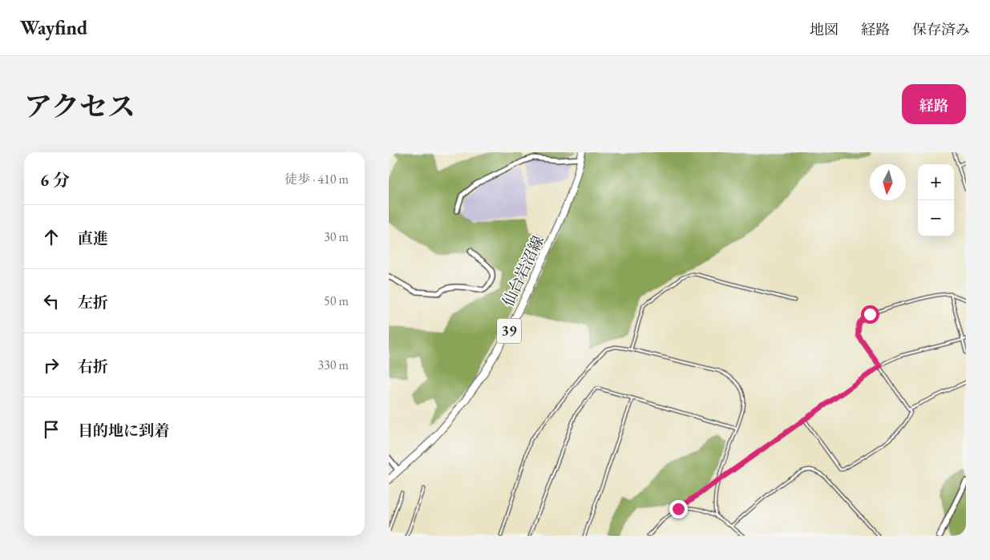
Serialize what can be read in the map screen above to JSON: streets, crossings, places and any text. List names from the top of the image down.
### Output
{
  "streets": {
    "main road": ["仙台岩沼線", "39"]
  },
  "north": "bottom",
  "page": {
    "header": "Wayfind",
    "nav": ["地図", "経路", "保存済み"],
    "title": "アクセス",
    "buttons": "経路",
    "heading": ["6 分", "徒歩 · 410 m"],
    "map_buttons": ["+", "−"],
    "list": [
      ["直進", "30 m"],
      ["左折", "50 m"],
      ["右折", "330 m"],
      "目的地に到着"
    ]
  }
}
